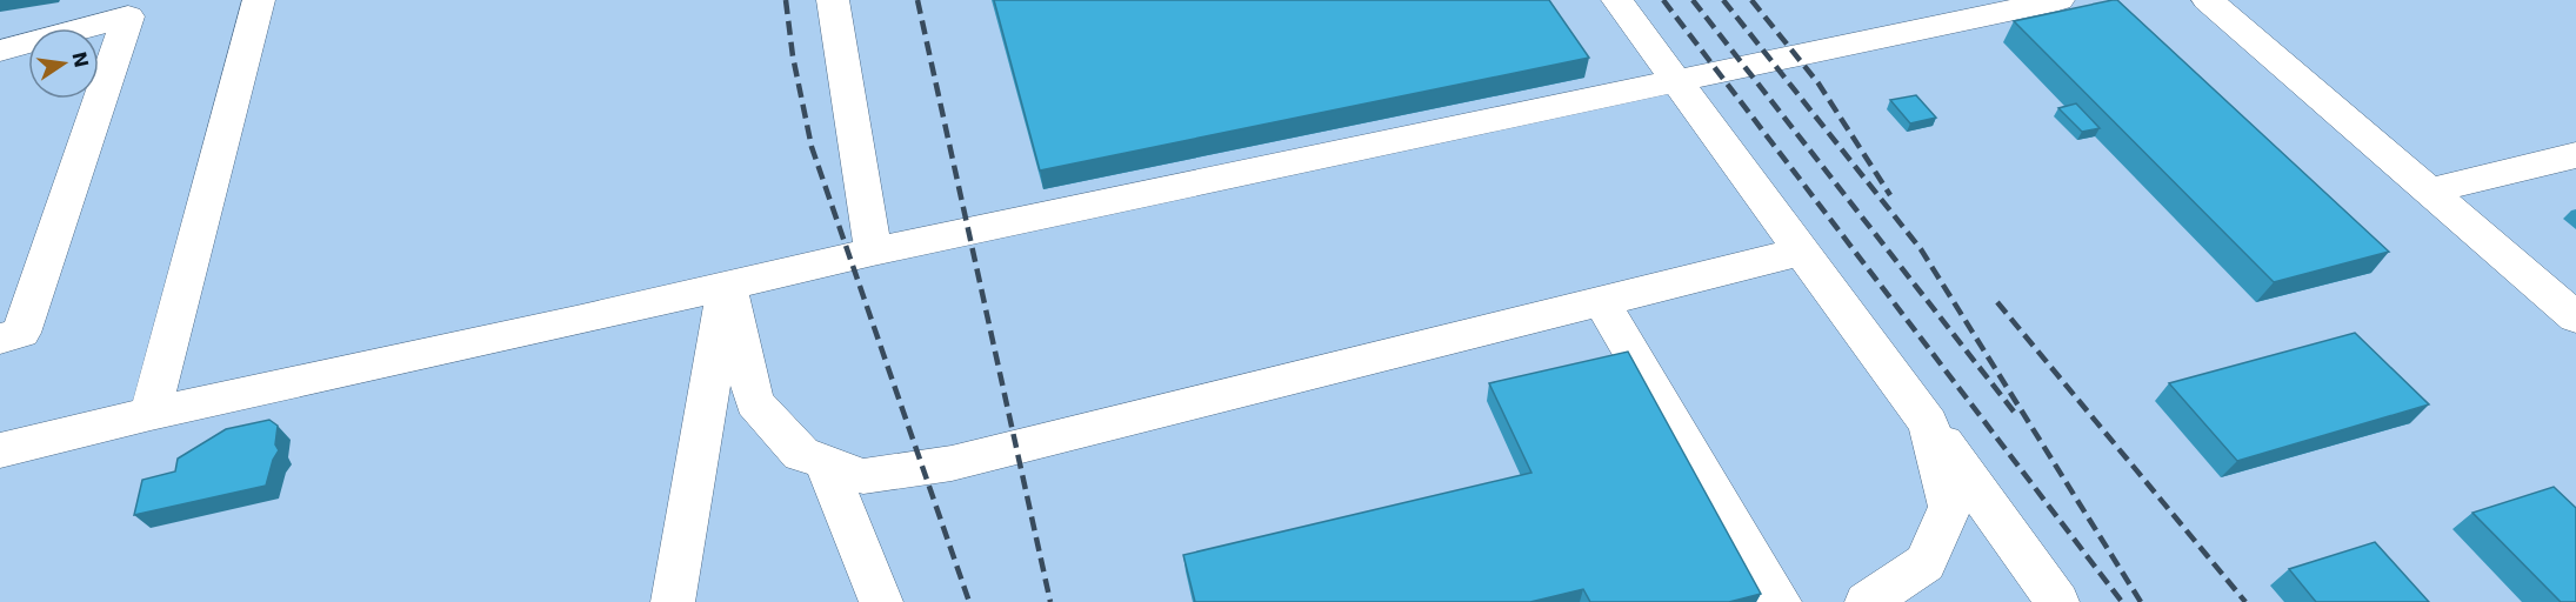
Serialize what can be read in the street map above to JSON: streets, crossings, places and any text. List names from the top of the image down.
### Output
{
  "north": "right"
}
